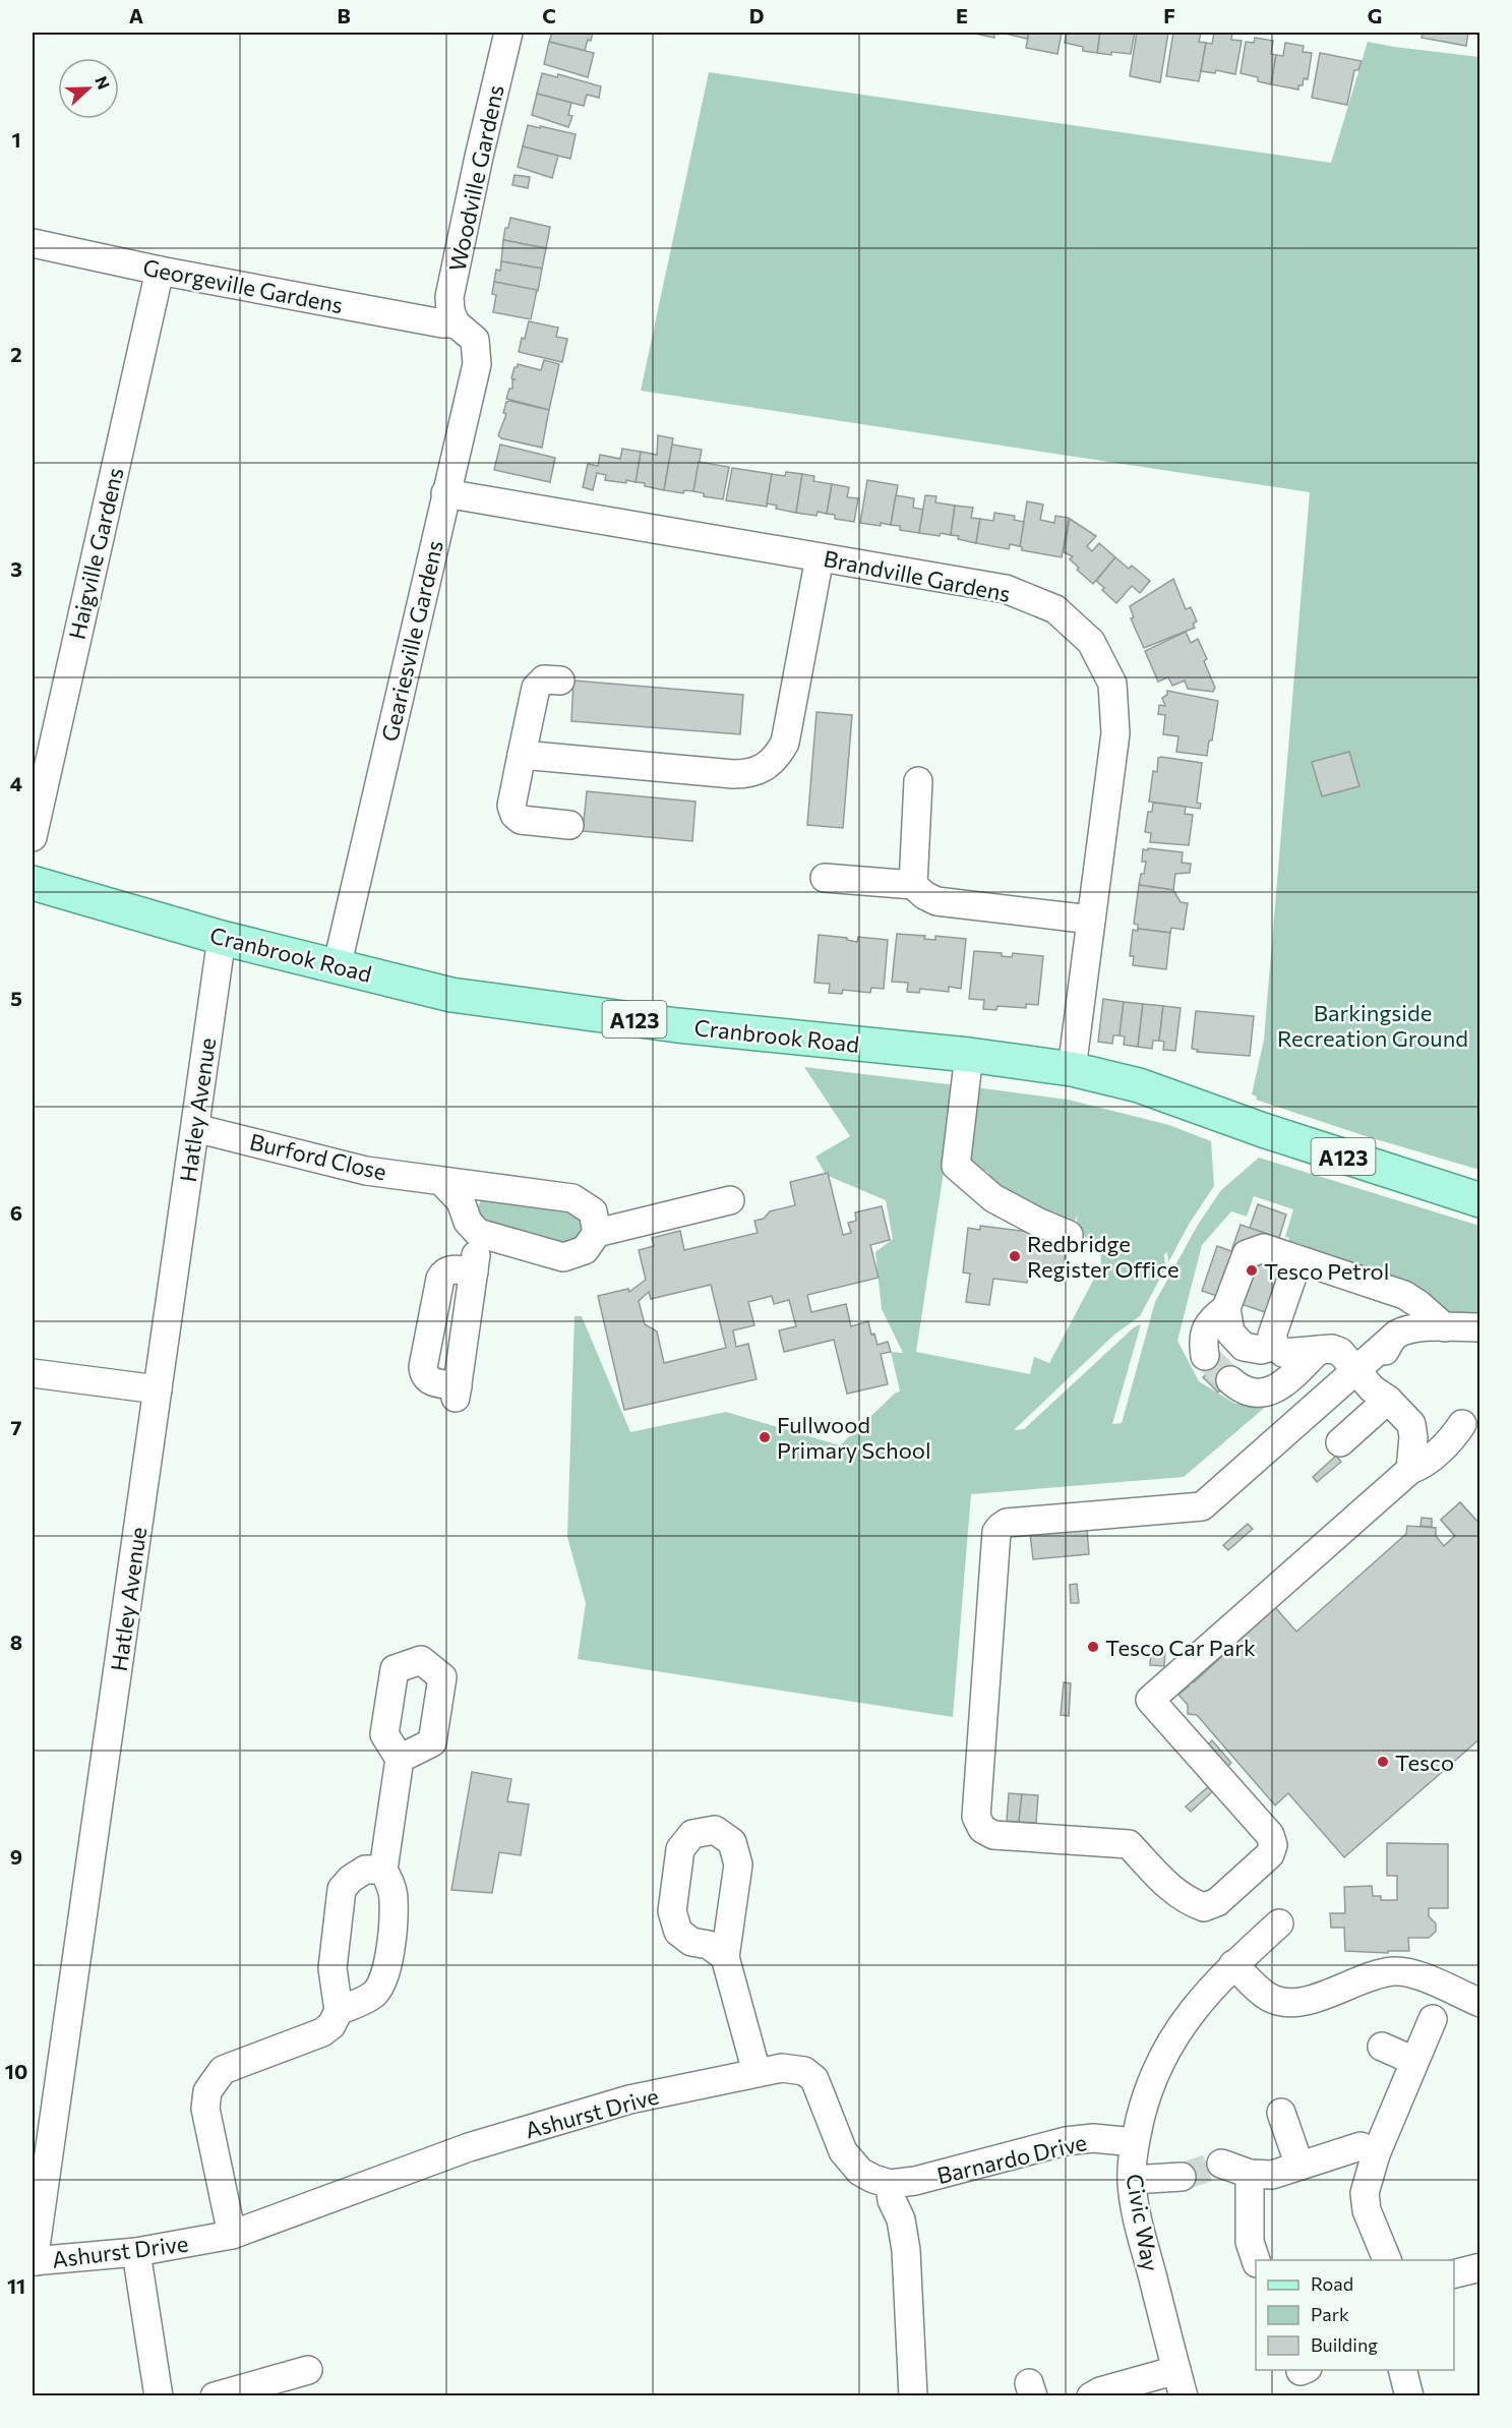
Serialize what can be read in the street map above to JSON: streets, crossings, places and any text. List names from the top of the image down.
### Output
{
  "streets": {
    "main road": ["Cranbrook Road", "A123"],
    "street": [
      "Woodville Gardens",
      "Georgeville Gardens",
      "Haigville Gardens",
      "Brandville Gardens",
      "Geariesville Gardens",
      "Hatley Avenue",
      "Burford Close",
      "Ashurst Drive",
      "Barnardo Drive",
      "Civic Way"
    ]
  },
  "crossings": [
    ["Woodville Gardens", "Georgeville Gardens"],
    ["Woodville Gardens", "Geariesville Gardens"],
    ["Georgeville Gardens", "Haigville Gardens"],
    ["Georgeville Gardens", "Geariesville Gardens"],
    ["Brandville Gardens", "Geariesville Gardens"],
    ["Brandville Gardens", "Cranbrook Road"],
    ["Geariesville Gardens", "Cranbrook Road"],
    ["Cranbrook Road", "Hatley Avenue"],
    ["Hatley Avenue", "Burford Close"],
    ["Hatley Avenue", "Ashurst Drive"],
    ["Ashurst Drive", "Barnardo Drive"],
    ["Barnardo Drive", "Civic Way"]
  ],
  "parks": ["Barkingside Recreation Ground"],
  "places": [
    "Redbridge Register Office",
    "Tesco Petrol",
    "Fullwood Primary School",
    "Tesco Car Park",
    "Tesco"
  ],
  "legend": ["Road", "Park", "Building"],
  "north": "right",
  "grid": {
    "columns": [
      "A",
      "B",
      "C",
      "D",
      "E",
      "F",
      "G"
    ],
    "rows": [
      "1",
      "2",
      "3",
      "4",
      "5",
      "6",
      "7",
      "8",
      "9",
      "10",
      "11"
    ]
  }
}
